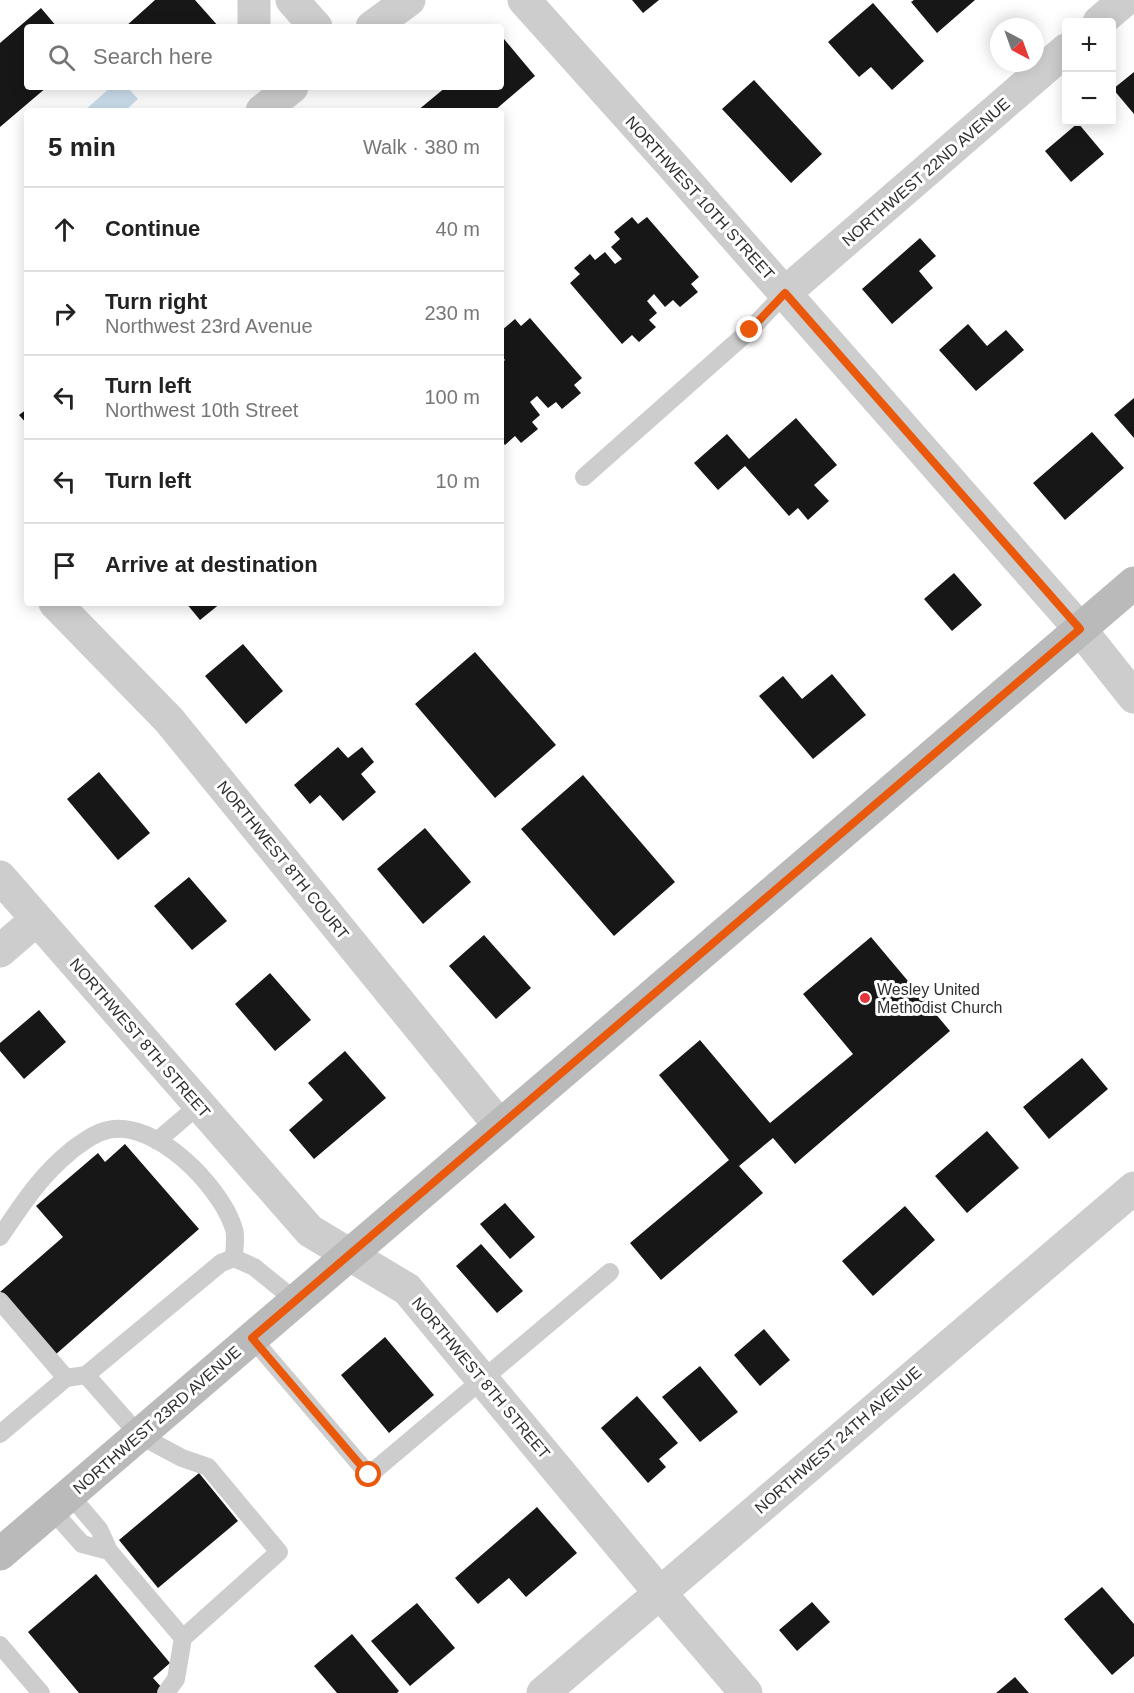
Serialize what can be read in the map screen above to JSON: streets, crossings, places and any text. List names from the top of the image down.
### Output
{
  "streets": {
    "main road": ["NORTHWEST 23RD AVENUE"],
    "street": [
      "NORTHWEST 22ND AVENUE",
      "NORTHWEST 10TH STREET",
      "NORTHWEST 8TH COURT",
      "NORTHWEST 8TH STREET",
      "NORTHWEST 24TH AVENUE"
    ]
  },
  "crossings": [
    ["NORTHWEST 22ND AVENUE", "NORTHWEST 10TH STREET"],
    ["NORTHWEST 10TH STREET", "NORTHWEST 23RD AVENUE"],
    ["NORTHWEST 8TH COURT", "NORTHWEST 23RD AVENUE"],
    ["NORTHWEST 8TH STREET", "NORTHWEST 23RD AVENUE"],
    ["NORTHWEST 8TH STREET", "NORTHWEST 24TH AVENUE"]
  ],
  "places": ["Wesley United Methodist Church"],
  "north": "bottom right",
  "page": {
    "map_buttons": ["+", "−"],
    "search": "Search here",
    "heading": ["5 min", "Walk · 380 m"],
    "list": [
      ["Continue", "40 m"],
      ["Turn right", "Northwest 23rd Avenue", "230 m"],
      ["Turn left", "Northwest 10th Street", "100 m"],
      ["Turn left", "10 m"],
      "Arrive at destination"
    ]
  }
}
